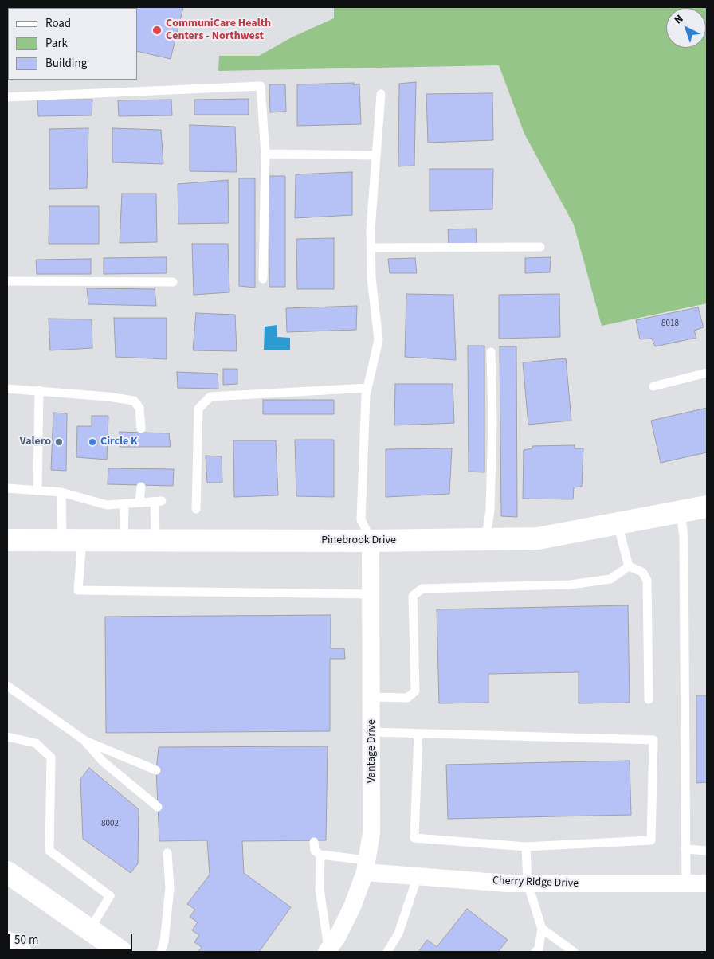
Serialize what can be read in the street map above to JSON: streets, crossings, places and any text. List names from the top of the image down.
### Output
{
  "streets": {
    "main road": ["Pinebrook Drive"],
    "street": ["Vantage Drive", "Cherry Ridge Drive"]
  },
  "crossings": [
    ["Pinebrook Drive", "Vantage Drive"],
    ["Vantage Drive", "Cherry Ridge Drive"]
  ],
  "places": ["CommuniCare Health Centers - Northwest", "Valero", "Circle K"],
  "house_numbers": ["8018", "8002"],
  "legend": ["Road", "Park", "Building"],
  "scale_bar": "50 m",
  "north": "top left"
}
